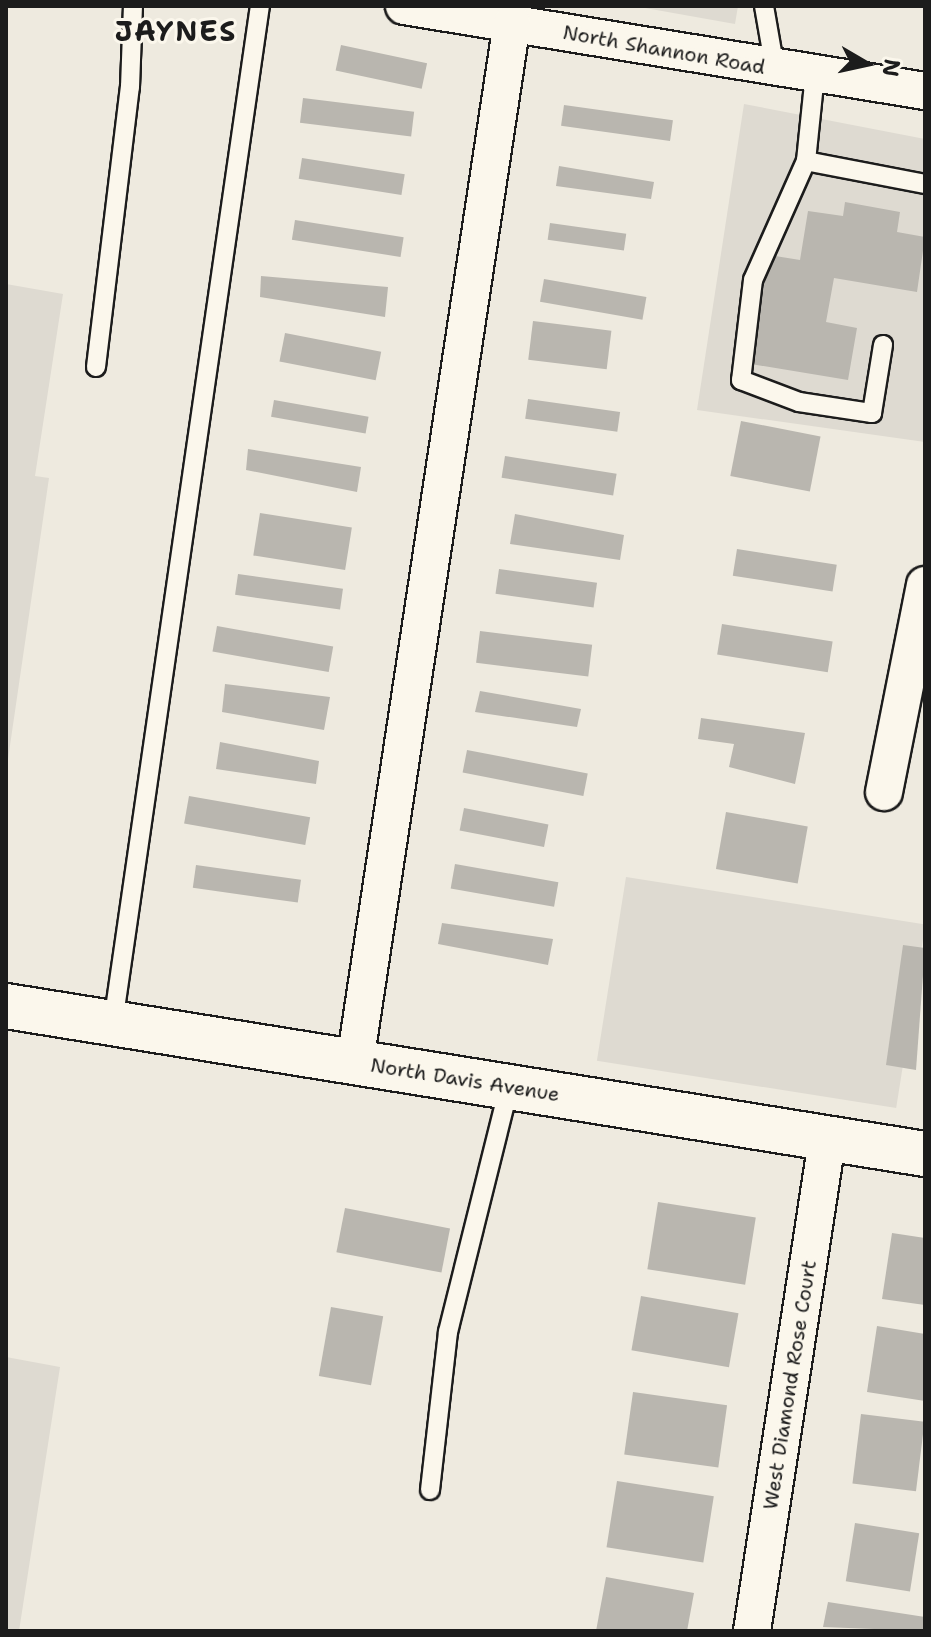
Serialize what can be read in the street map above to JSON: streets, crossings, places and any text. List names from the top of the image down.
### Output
{
  "streets": {
    "street": ["North Shannon Road", "North Davis Avenue", "West Diamond Rose Court"]
  },
  "crossings": [
    ["North Davis Avenue", "West Diamond Rose Court"]
  ],
  "districts": ["JAYNES"],
  "north": "right"
}
